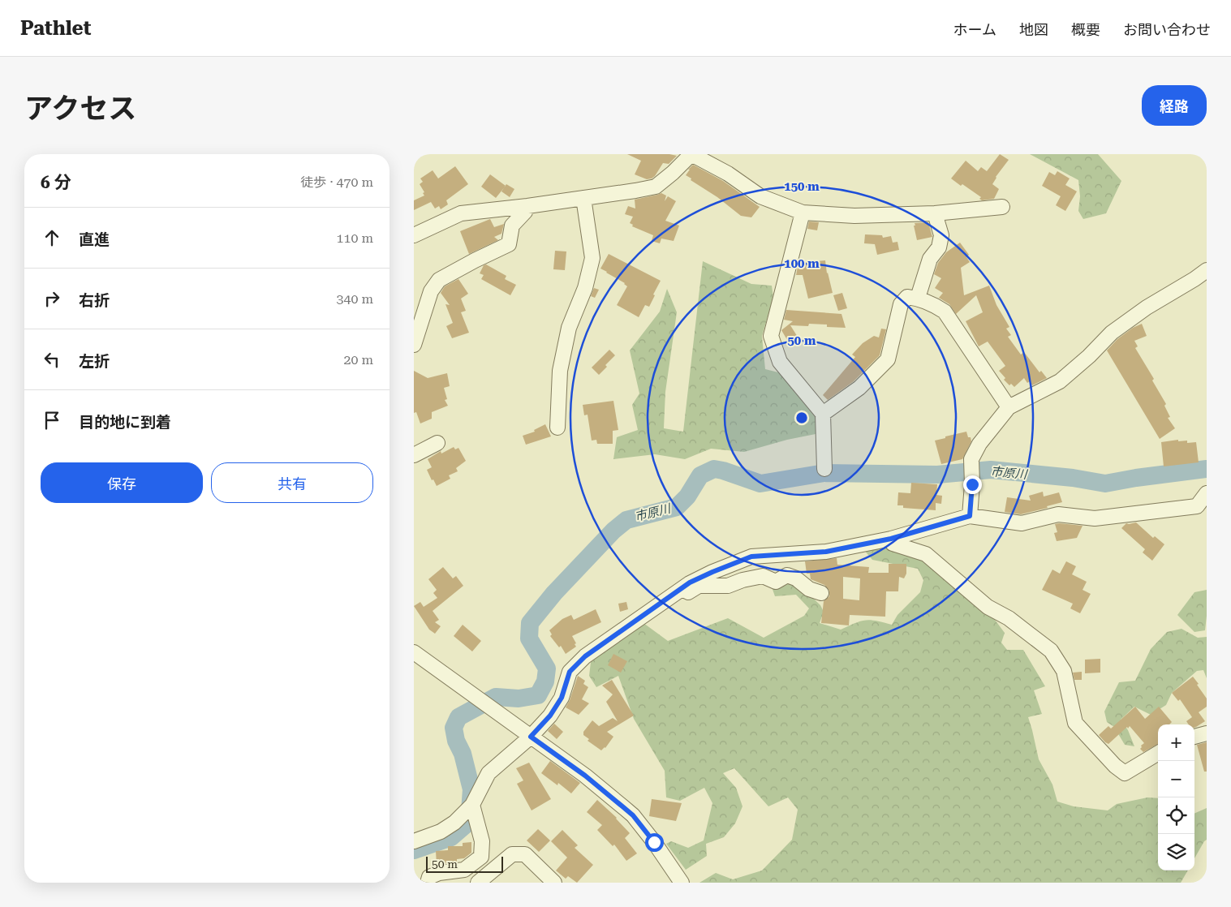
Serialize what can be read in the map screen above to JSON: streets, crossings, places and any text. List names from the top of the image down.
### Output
{
  "water": ["市原川"],
  "scale_bar": "50 m",
  "page": {
    "header": "Pathlet",
    "nav": [
      "ホーム",
      "地図",
      "概要",
      "お問い合わせ"
    ],
    "title": "アクセス",
    "buttons": [
      "経路",
      ["保存", "共有"]
    ],
    "heading": ["6 分", "徒歩 · 470 m"],
    "list": [
      ["直進", "110 m"],
      ["右折", "340 m"],
      ["左折", "20 m"],
      "目的地に到着"
    ],
    "map_buttons": ["+", "−"],
    "scale": "50 m"
  },
  "rings": ["150 m", "100 m", "50 m"]
}
